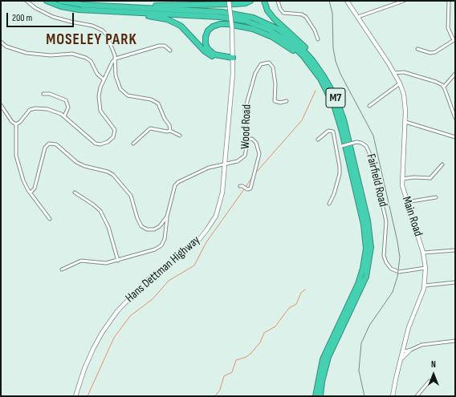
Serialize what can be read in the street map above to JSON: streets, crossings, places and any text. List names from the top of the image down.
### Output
{
  "streets": {
    "highway": ["M7"],
    "street": [
      "Wood Road",
      "Fairfield Road",
      "Main Road",
      "Hans Dettman Highway"
    ]
  },
  "crossings": [
    ["Wood Road", "Hans Dettman Highway"],
    ["Fairfield Road", "Main Road"]
  ],
  "districts": ["MOSELEY PARK"],
  "scale_bar": "200 m",
  "north": "top"
}
